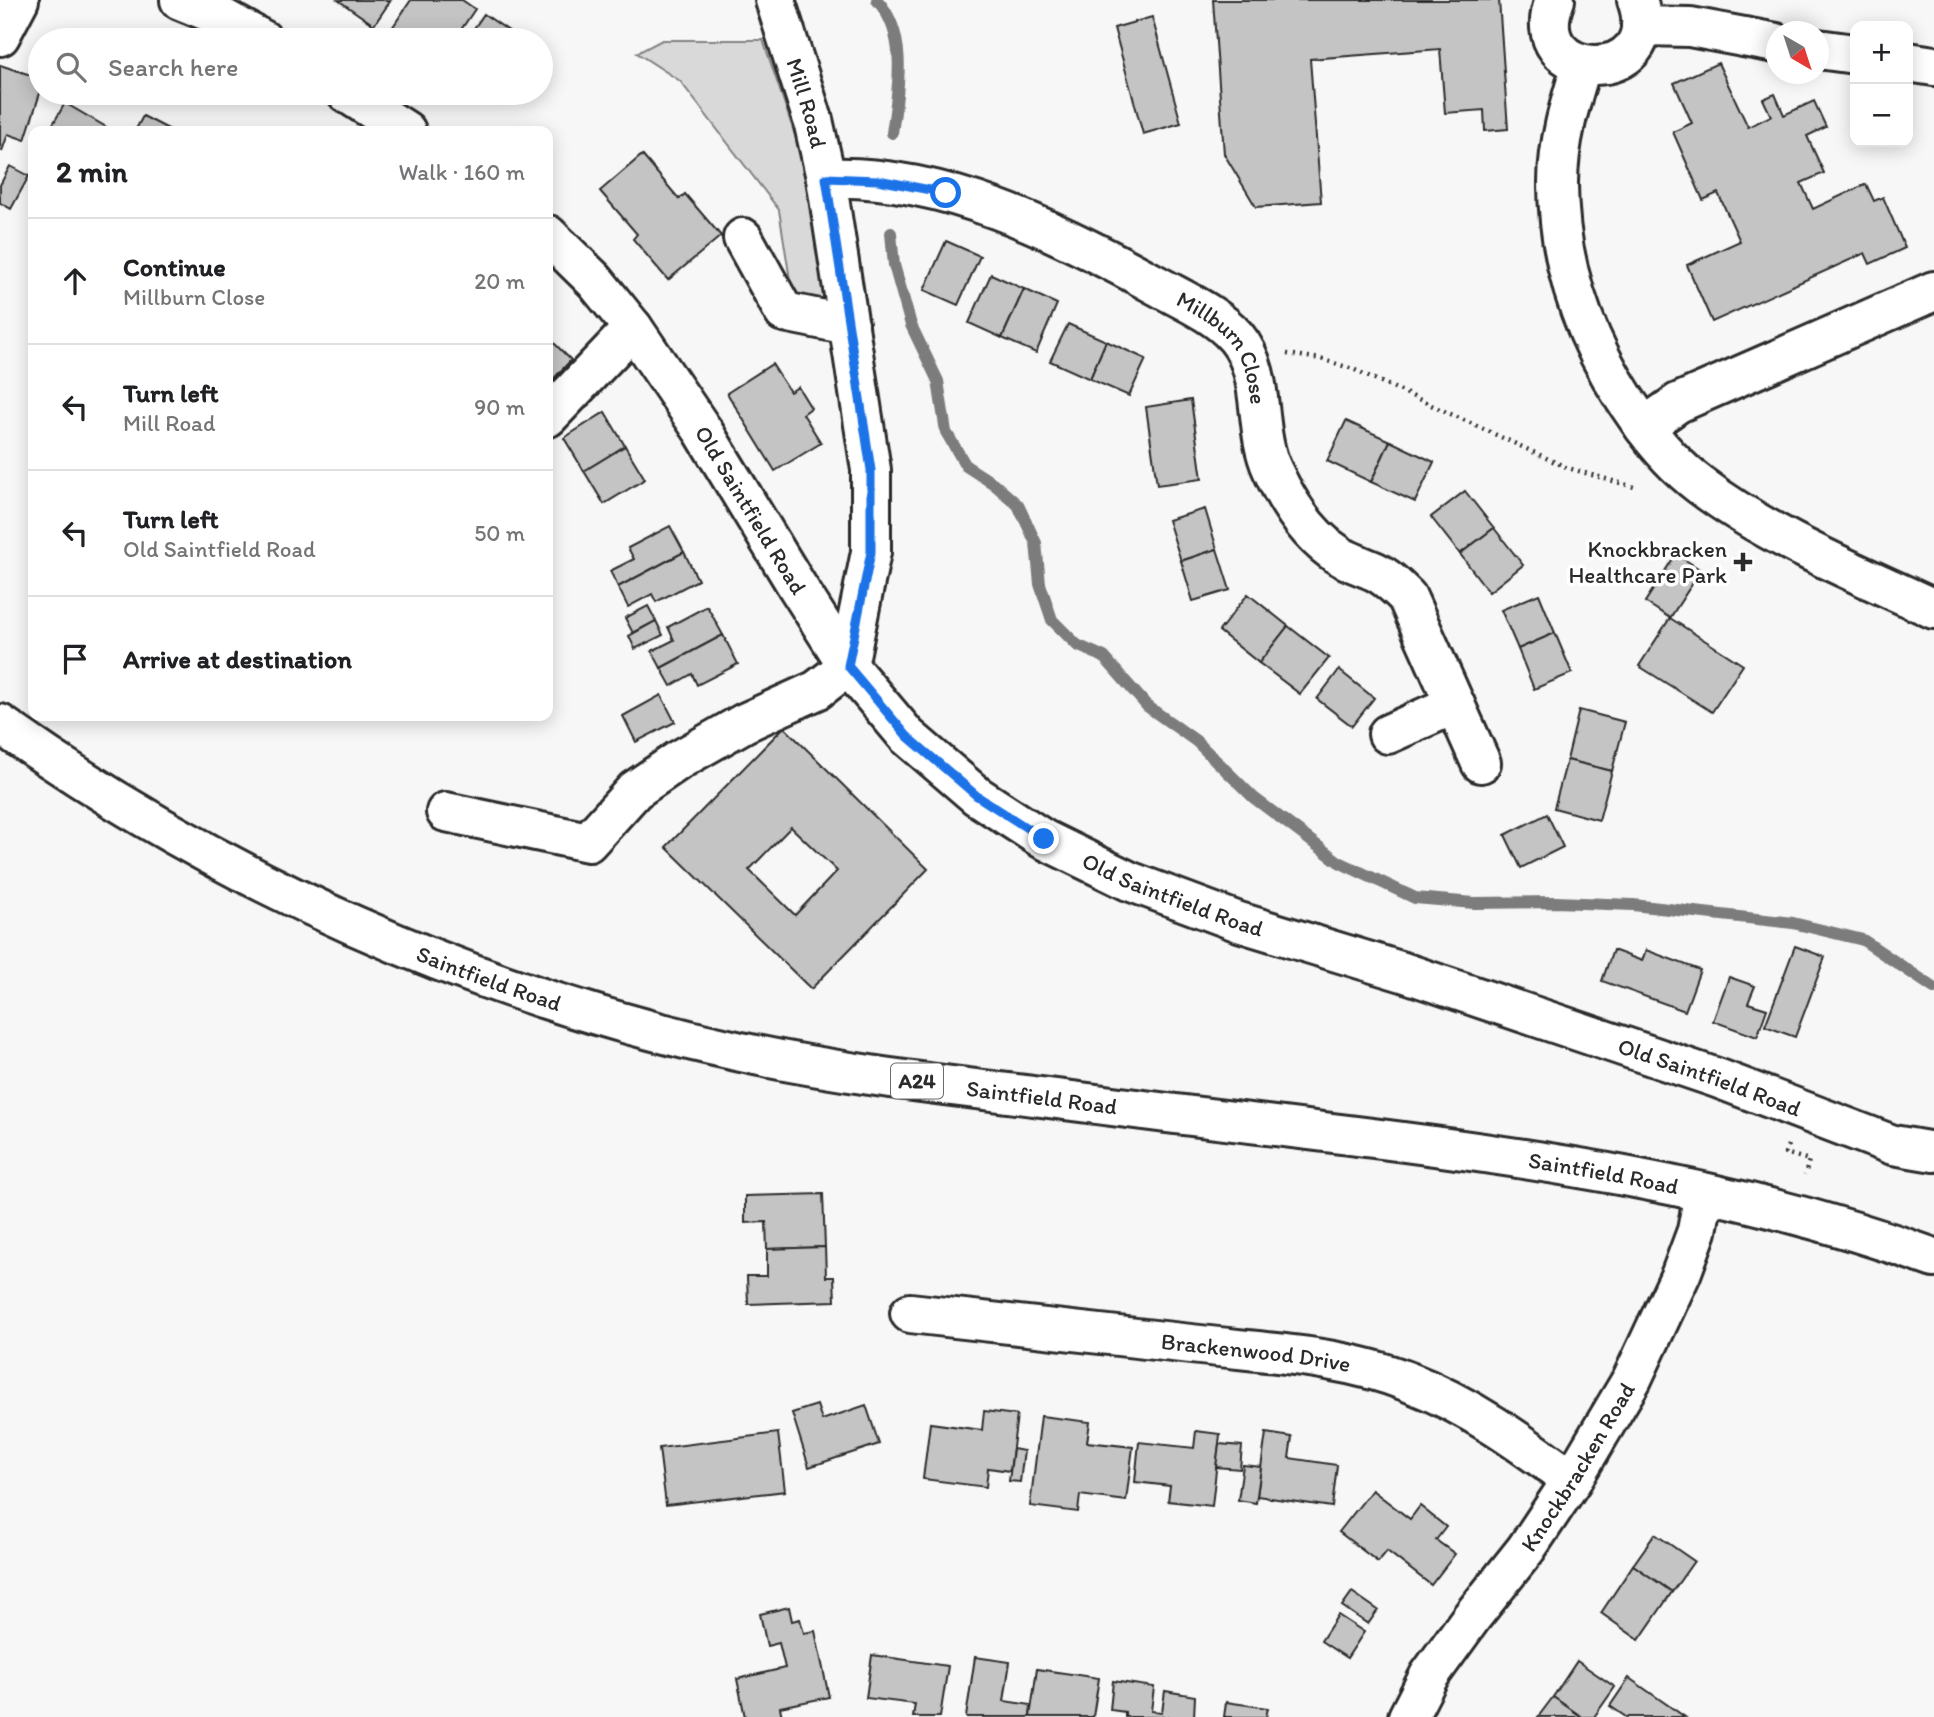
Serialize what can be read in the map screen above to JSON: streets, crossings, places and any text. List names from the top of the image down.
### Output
{
  "streets": {
    "main road": [
      "Mill Road",
      "Millburn Close",
      "Old Saintfield Road",
      "Saintfield Road",
      "A24",
      "Brackenwood Drive",
      "Knockbracken Road"
    ]
  },
  "crossings": [
    ["Mill Road", "Millburn Close"],
    ["Mill Road", "Old Saintfield Road"],
    ["Saintfield Road", "Knockbracken Road"],
    ["Brackenwood Drive", "Knockbracken Road"]
  ],
  "places": {
    "health": ["Knockbracken Healthcare Park"]
  },
  "north": "bottom right",
  "page": {
    "map_buttons": ["+", "−"],
    "search": "Search here",
    "heading": ["2 min", "Walk · 160 m"],
    "list": [
      ["Continue", "Millburn Close", "20 m"],
      ["Turn left", "Mill Road", "90 m"],
      ["Turn left", "Old Saintfield Road", "50 m"],
      "Arrive at destination"
    ]
  }
}
